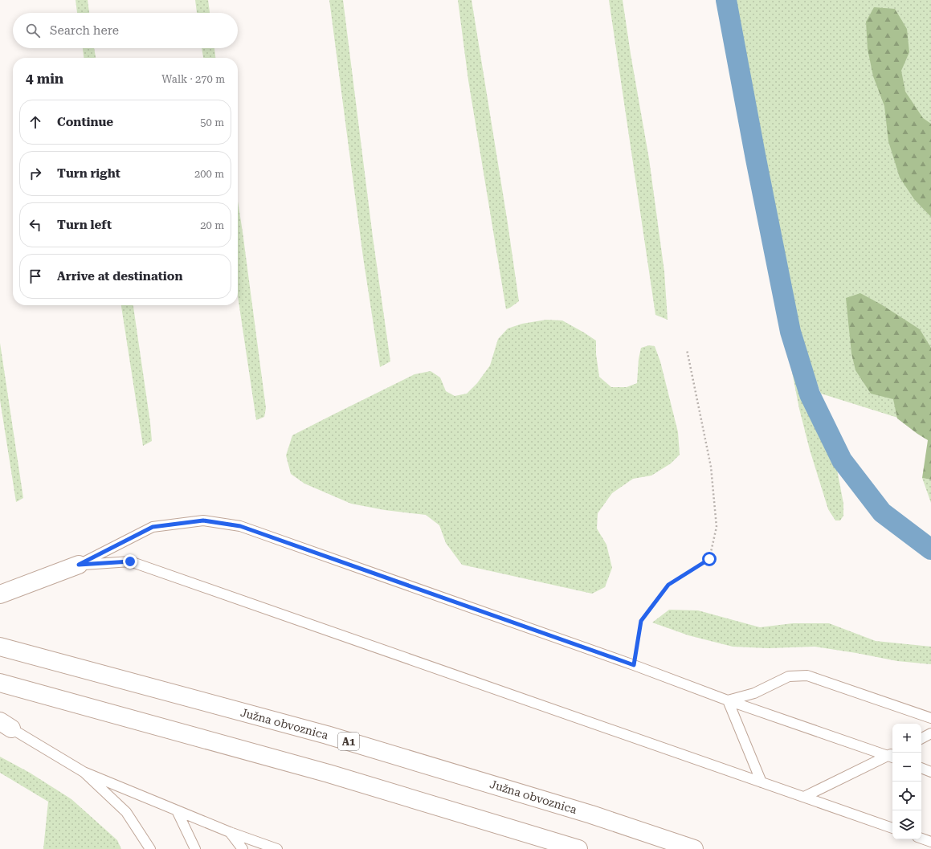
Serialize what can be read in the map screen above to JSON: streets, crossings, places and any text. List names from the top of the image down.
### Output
{
  "streets": {
    "highway": ["Južna obvoznica", "A1"]
  },
  "page": {
    "search": "Search here",
    "heading": ["4 min", "Walk · 270 m"],
    "list": [
      ["Continue", "50 m"],
      ["Turn right", "200 m"],
      ["Turn left", "20 m"],
      "Arrive at destination"
    ],
    "map_buttons": ["+", "−"]
  }
}
